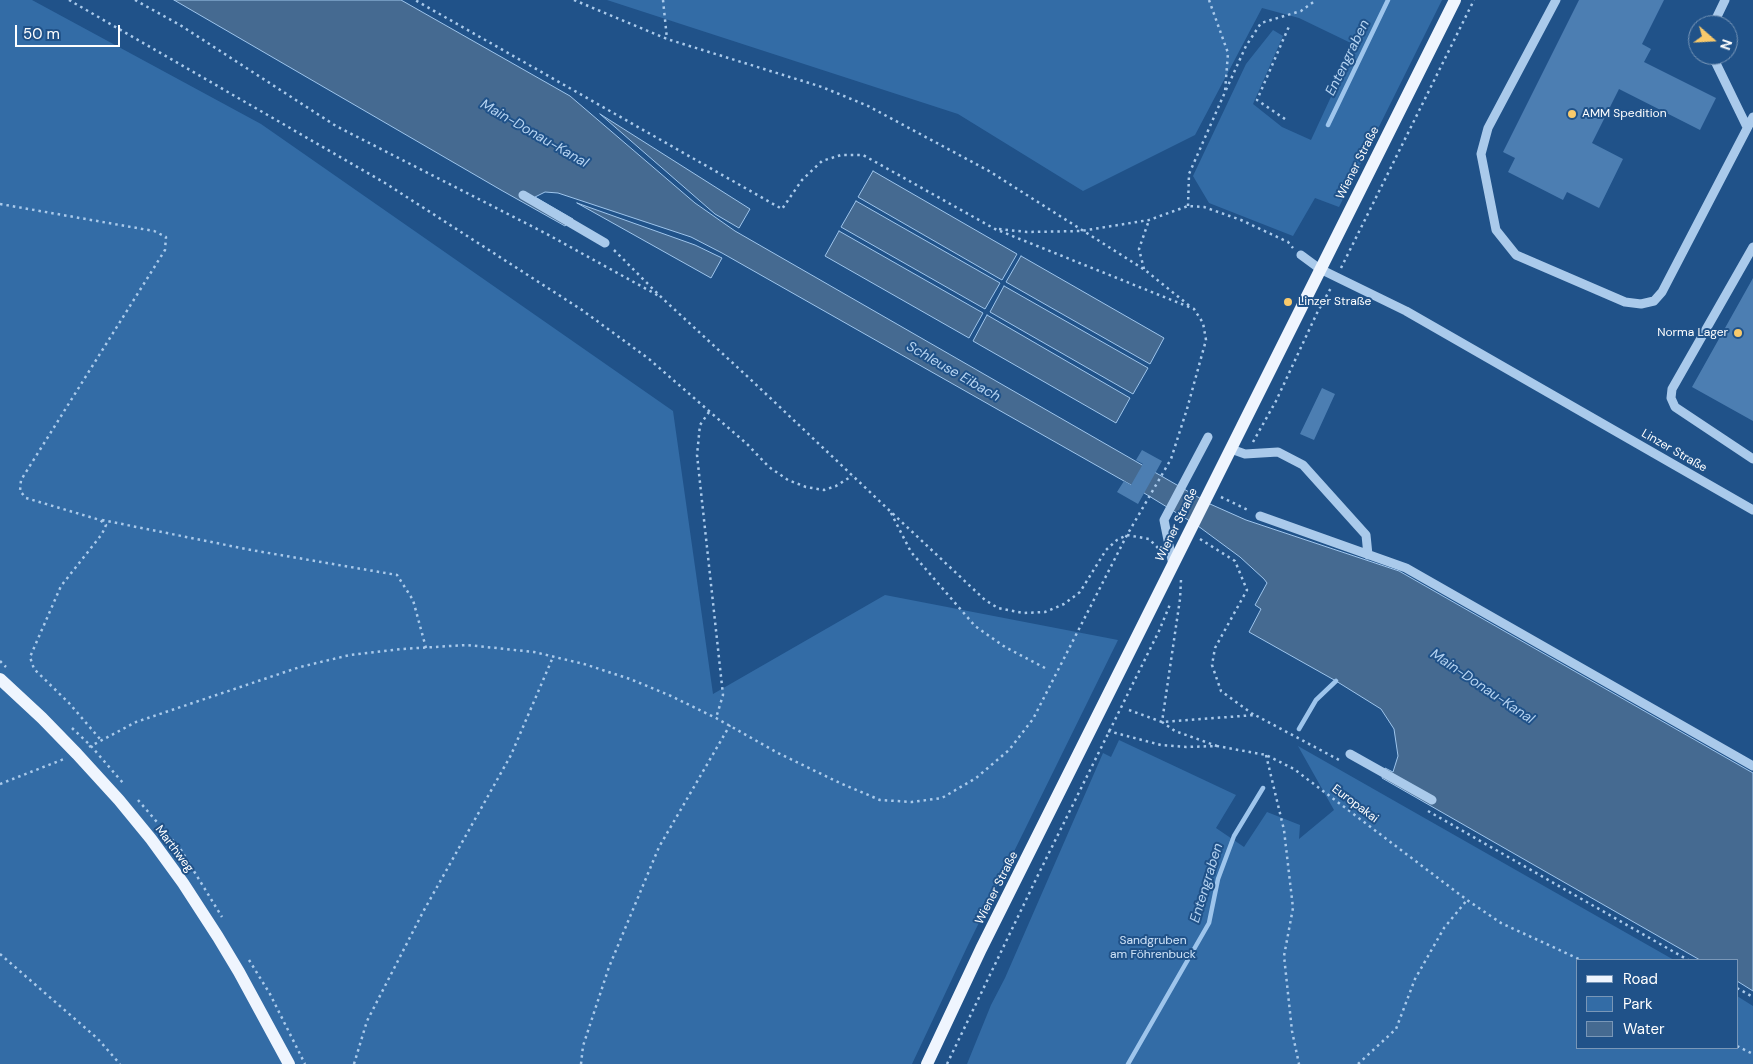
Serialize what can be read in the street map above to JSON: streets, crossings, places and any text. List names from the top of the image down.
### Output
{
  "streets": {
    "main road": ["Wiener Straße", "Marthweg"],
    "street": ["Linzer Straße"],
    "path": ["Europakai"]
  },
  "crossings": [
    ["Wiener Straße", "Linzer Straße"],
    ["Wiener Straße", "Europakai"]
  ],
  "water": ["Entengraben", "Main-Donau-Kanal", "Schleuse Eibach"],
  "parks": ["Sandgruben am Föhrenbuck"],
  "places": ["AMM Spedition", "Linzer Straße", "Norma Lager"],
  "legend": ["Road", "Park", "Water"],
  "scale_bar": "50 m",
  "north": "right"
}
